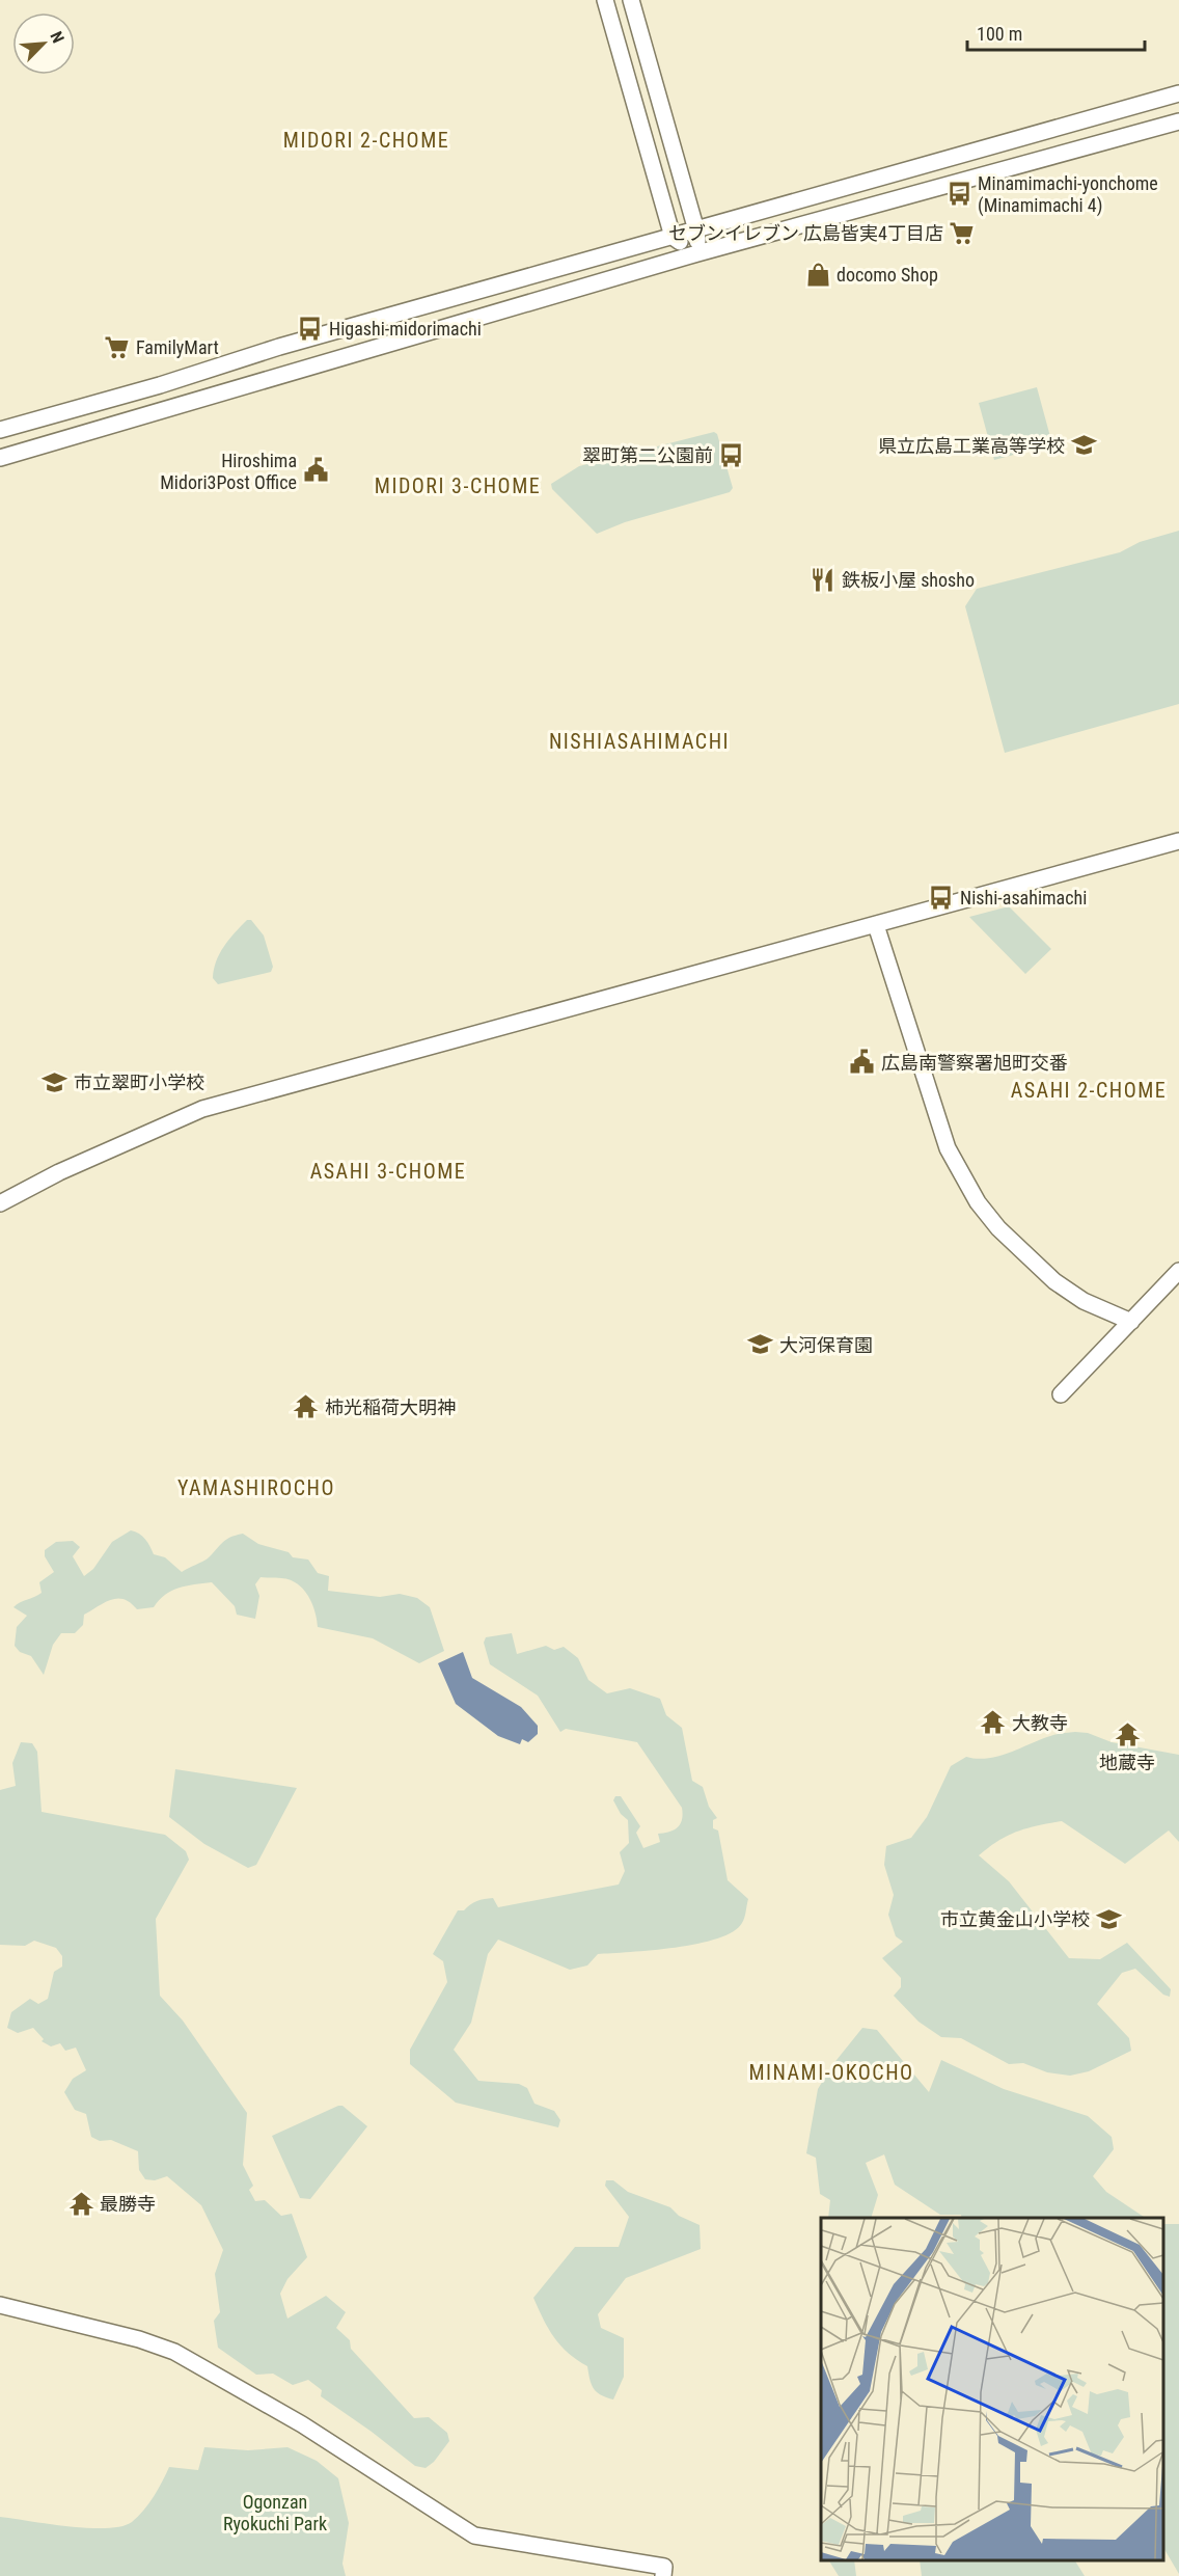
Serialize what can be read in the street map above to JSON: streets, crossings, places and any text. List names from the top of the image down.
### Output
{
  "districts": [
    "MIDORI 2-CHOME",
    "MIDORI 3-CHOME",
    "NISHIASAHIMACHI",
    "ASAHI 2-CHOME",
    "ASAHI 3-CHOME",
    "YAMASHIROCHO",
    "MINAMI-OKOCHO"
  ],
  "parks": ["Ogonzan Ryokuchi Park"],
  "places": {
    "bus stop": [
      "Minamimachi-yonchome (Minamimachi 4)",
      "Higashi-midorimachi",
      "翠町第二公園前",
      "Nishi-asahimachi"
    ],
    "supermarket": ["セブンイレブン 広島皆実4丁目店", "FamilyMart"],
    "shop": ["docomo Shop"],
    "school or university": [
      "県立広島工業高等学校",
      "市立翠町小学校",
      "大河保育園",
      "市立黄金山小学校"
    ],
    "public building": ["Hiroshima Midori3Post Office", "広島南警察署旭町交番"],
    "restaurant": ["鉄板小屋 shosho"],
    "temple": [
      "柿光稲荷大明神",
      "大教寺",
      "地蔵寺",
      "最勝寺"
    ]
  },
  "scale_bar": "100 m",
  "north": "top right"
}
